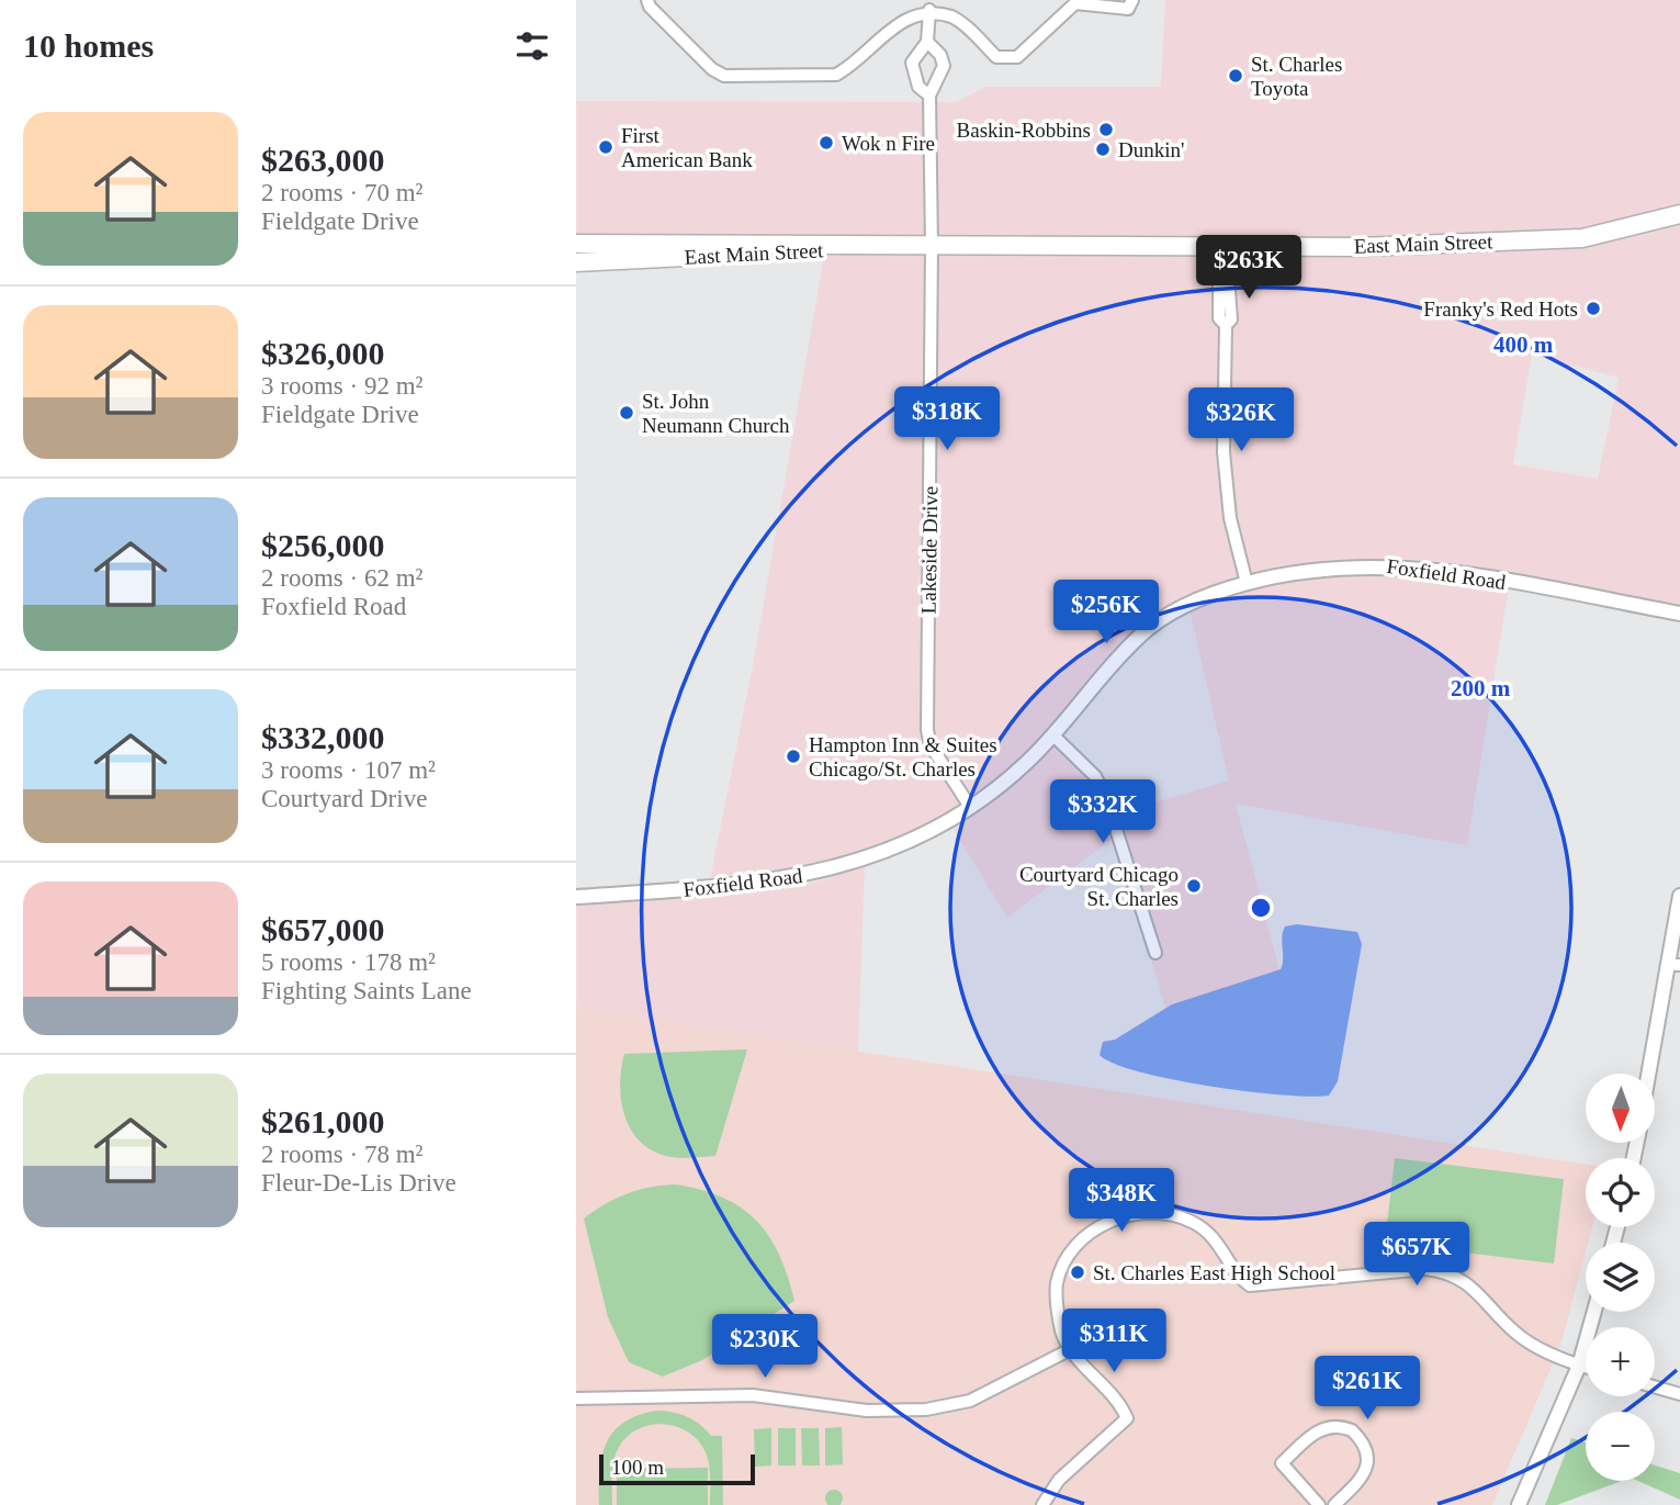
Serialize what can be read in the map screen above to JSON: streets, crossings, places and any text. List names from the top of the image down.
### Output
{
  "streets": {
    "main road": ["East Main Street"],
    "street": ["Lakeside Drive", "Foxfield Road"]
  },
  "crossings": [
    ["East Main Street", "Lakeside Drive"],
    ["Lakeside Drive", "Foxfield Road"]
  ],
  "places": [
    "St. Charles Toyota",
    "Baskin-Robbins",
    "Wok n Fire",
    "First American Bank",
    "Dunkin'",
    "Franky's Red Hots",
    "St. John Neumann Church",
    "Hampton Inn & Suites Chicago/St. Charles",
    "Courtyard Chicago St. Charles",
    "St. Charles East High School"
  ],
  "scale_bar": "100 m",
  "north": "bottom",
  "page": {
    "heading": "10 homes",
    "list": [
      {
        "name": "$263,000",
        "note": "2 rooms · 70 m² · Fieldgate Drive"
      },
      {
        "name": "$326,000",
        "note": "3 rooms · 92 m² · Fieldgate Drive"
      },
      {
        "name": "$256,000",
        "note": "2 rooms · 62 m² · Foxfield Road"
      },
      {
        "name": "$332,000",
        "note": "3 rooms · 107 m² · Courtyard Drive"
      },
      {
        "name": "$657,000",
        "note": "5 rooms · 178 m² · Fighting Saints Lane"
      },
      {
        "name": "$261,000",
        "note": "2 rooms · 78 m² · Fleur-De-Lis Drive"
      }
    ],
    "price": [
      "$263K",
      "$318K",
      "$326K",
      "$256K",
      "$332K",
      "$348K",
      "$657K",
      "$311K",
      "$230K",
      "$261K"
    ],
    "map_buttons": ["+", "−"],
    "scale": "100 m"
  },
  "rings": ["400 m", "200 m"]
}
